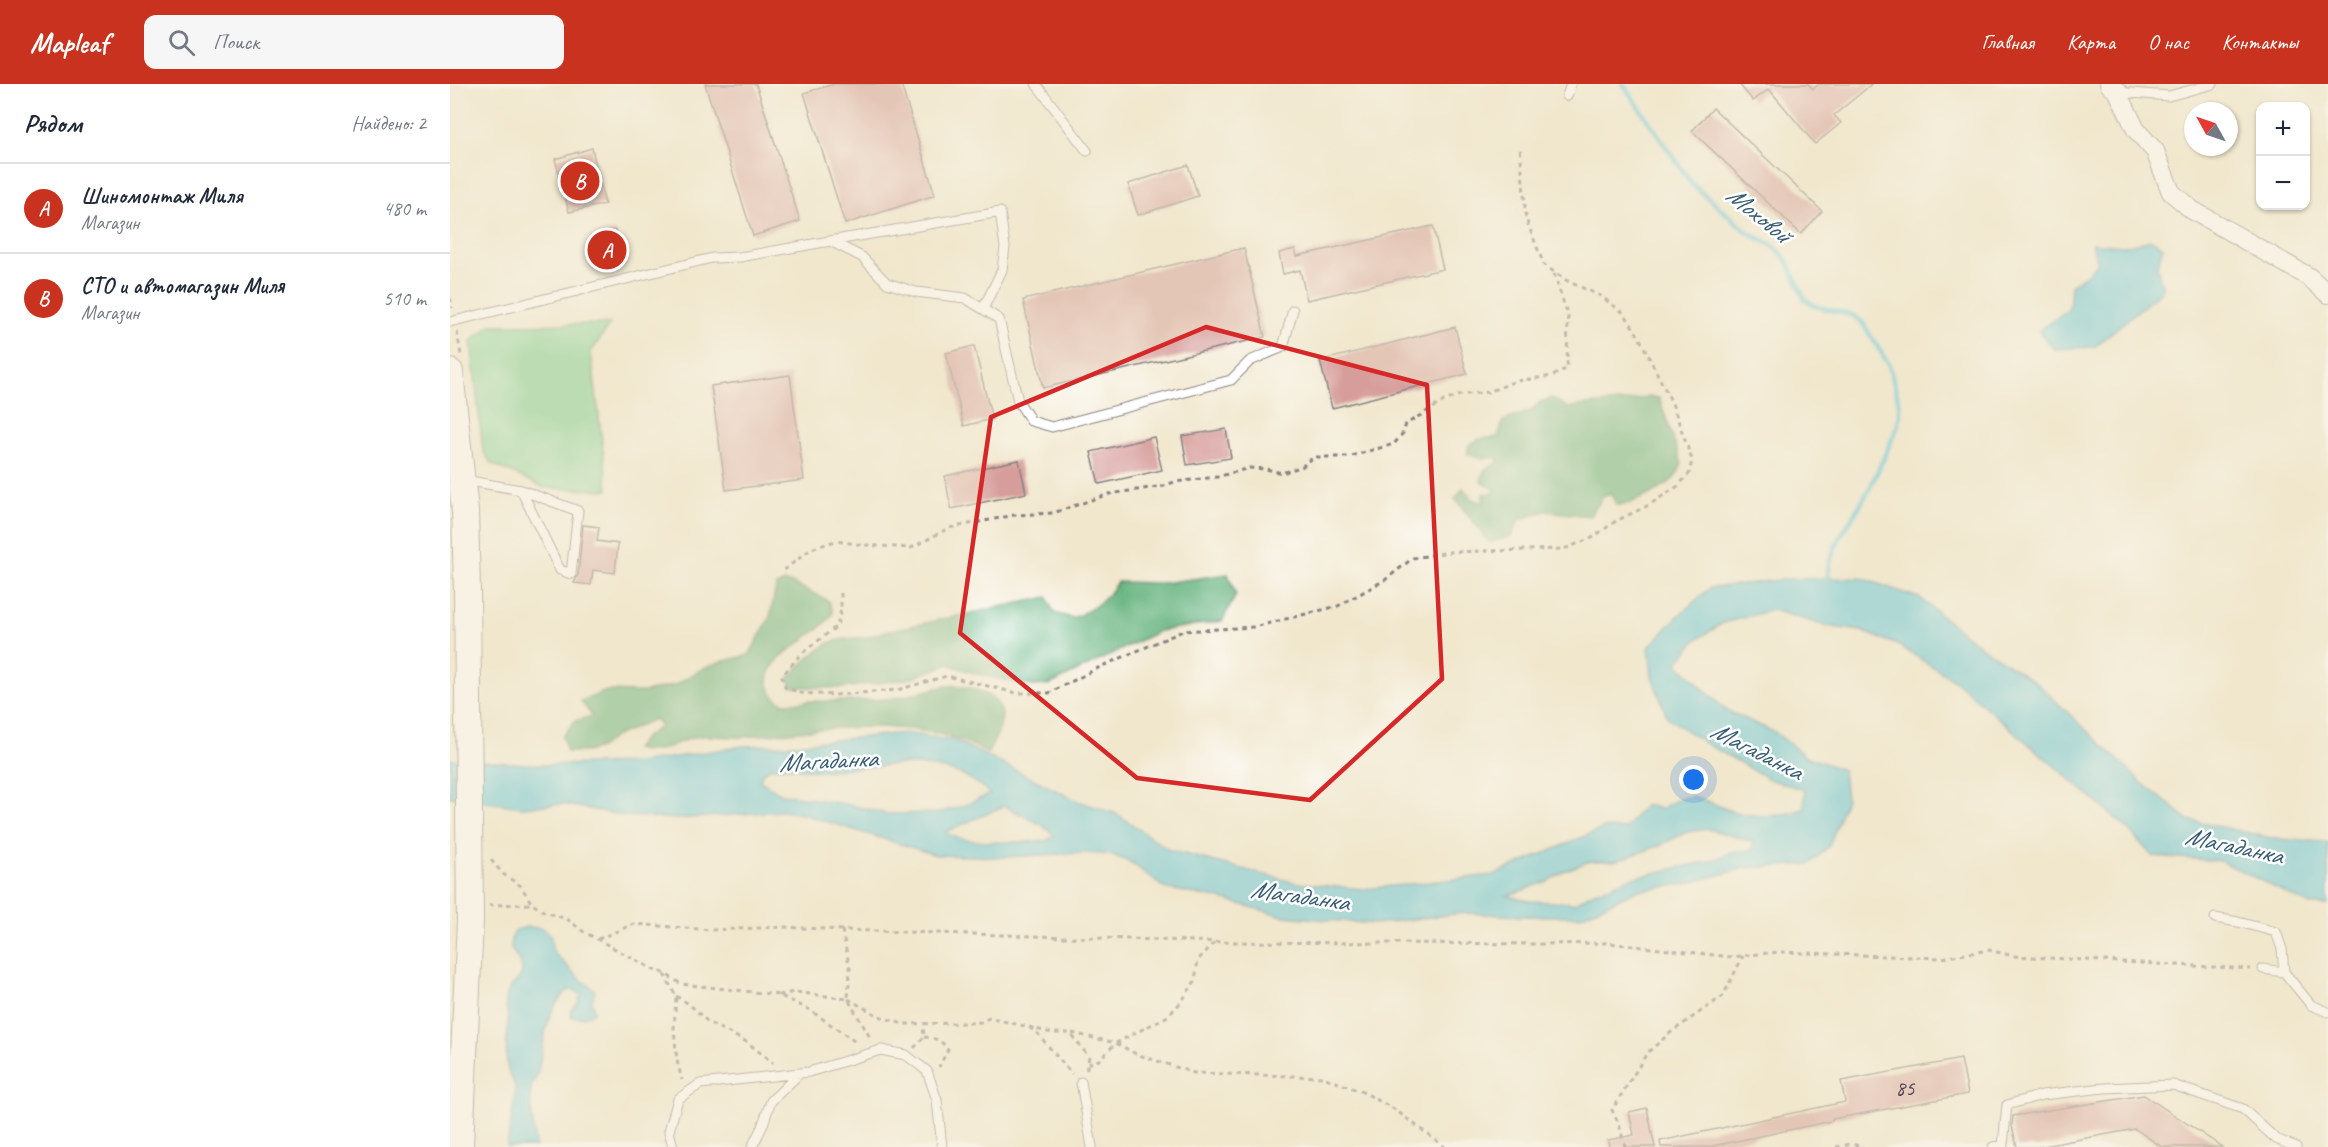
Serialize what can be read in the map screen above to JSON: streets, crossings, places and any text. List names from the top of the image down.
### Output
{
  "water": ["Моховой", "Магаданка"],
  "house_numbers": ["85"],
  "north": "top left",
  "page": {
    "header": "Mapleaf",
    "search": "Поиск",
    "nav": [
      "Главная",
      "Карта",
      "О нас",
      "Контакты"
    ],
    "heading": ["Рядом", "Найдено: 2"],
    "map_buttons": ["+", "−"],
    "pins": ["B", "A"],
    "list": [
      {
        "mark": "A",
        "name": "Шиномонтаж Миля",
        "note": "Магазин",
        "value": "480 m"
      },
      {
        "mark": "B",
        "name": "СТО и автомагазин Миля",
        "note": "Магазин",
        "value": "510 m"
      }
    ]
  }
}
